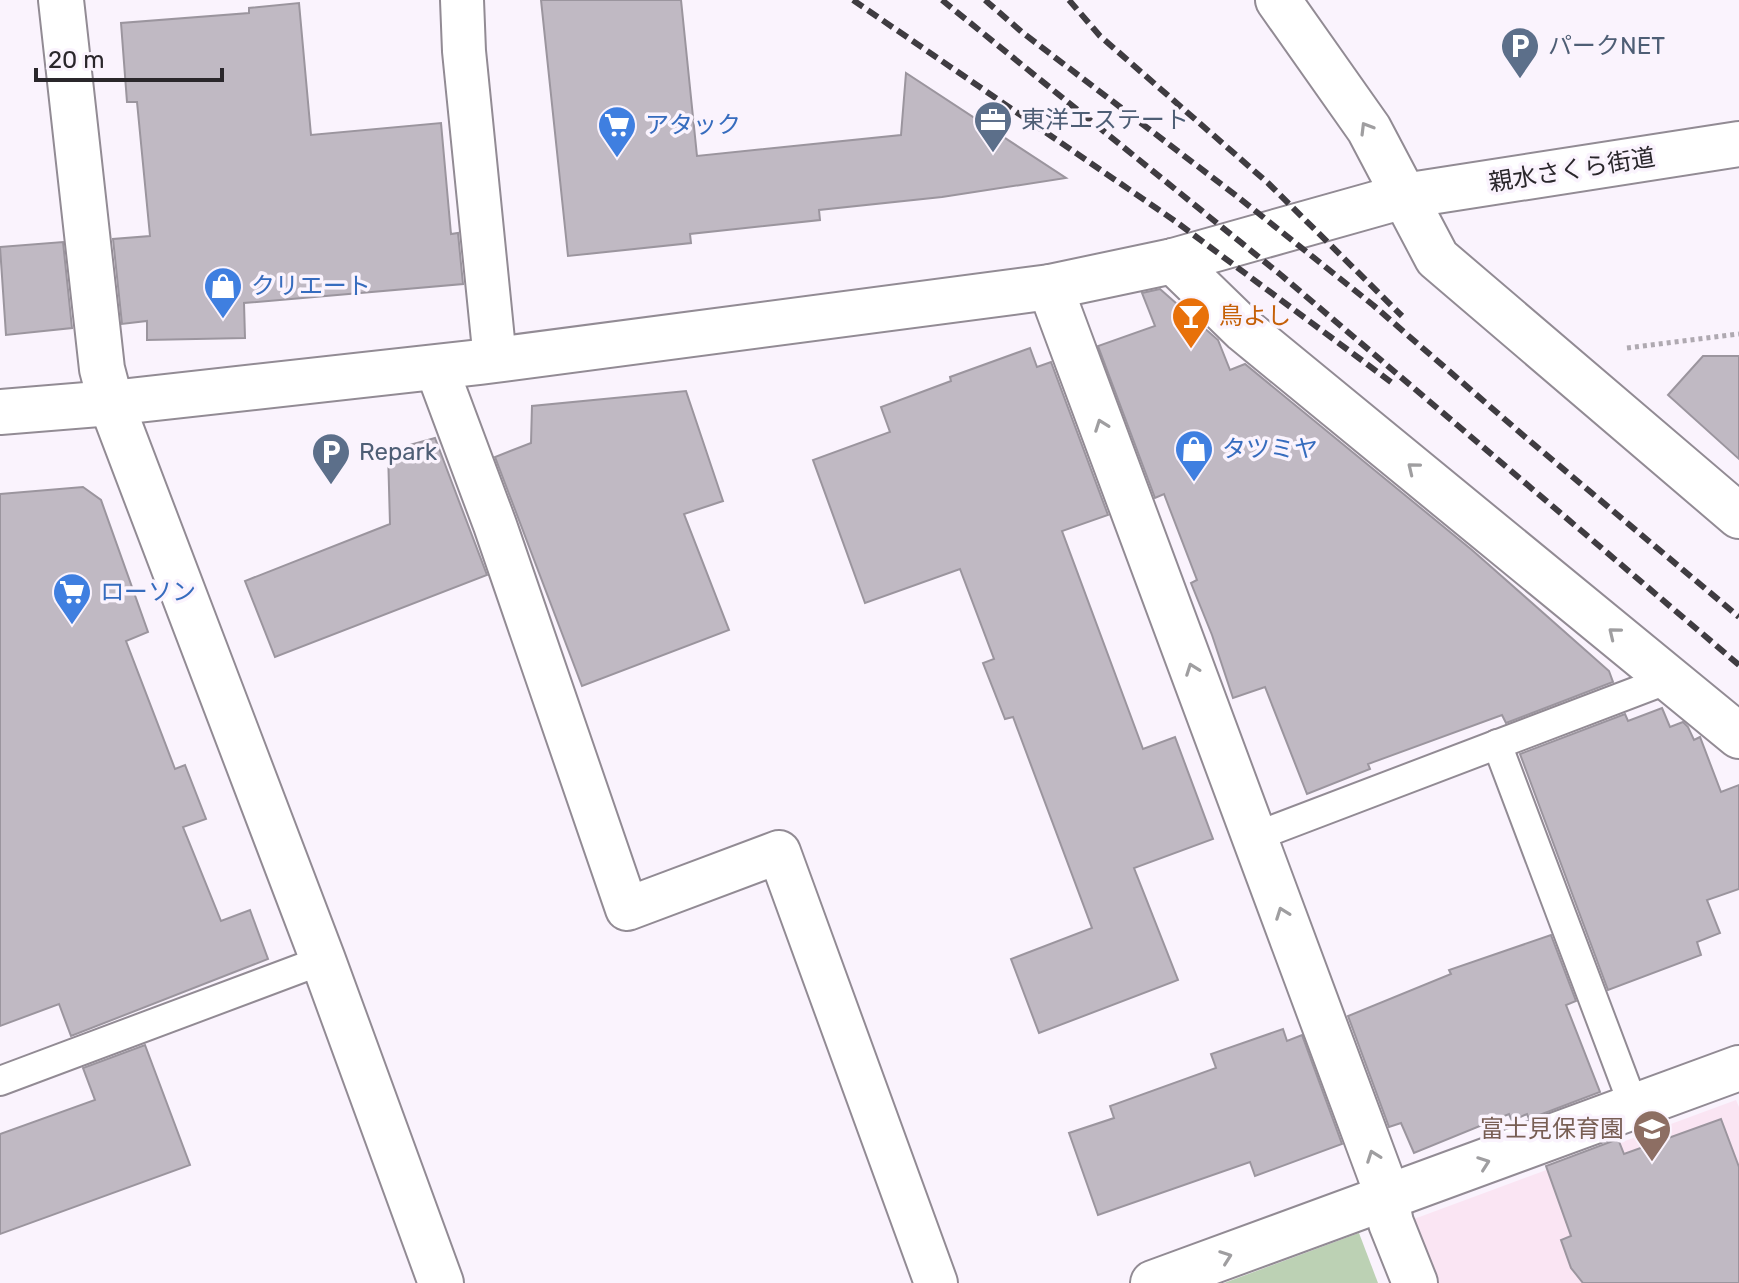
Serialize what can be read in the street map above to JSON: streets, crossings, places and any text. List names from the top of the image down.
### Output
{
  "streets": {
    "street": ["親水さくら街道"]
  },
  "places": {
    "parking": ["パークNET", "Repark"],
    "office": ["東洋エステート"],
    "supermarket": ["アタック", "ローソン"],
    "shop": ["クリエート", "タツミヤ"],
    "bar": ["鳥よし"],
    "school or university": ["富士見保育園"]
  },
  "scale_bar": "20 m"
}
